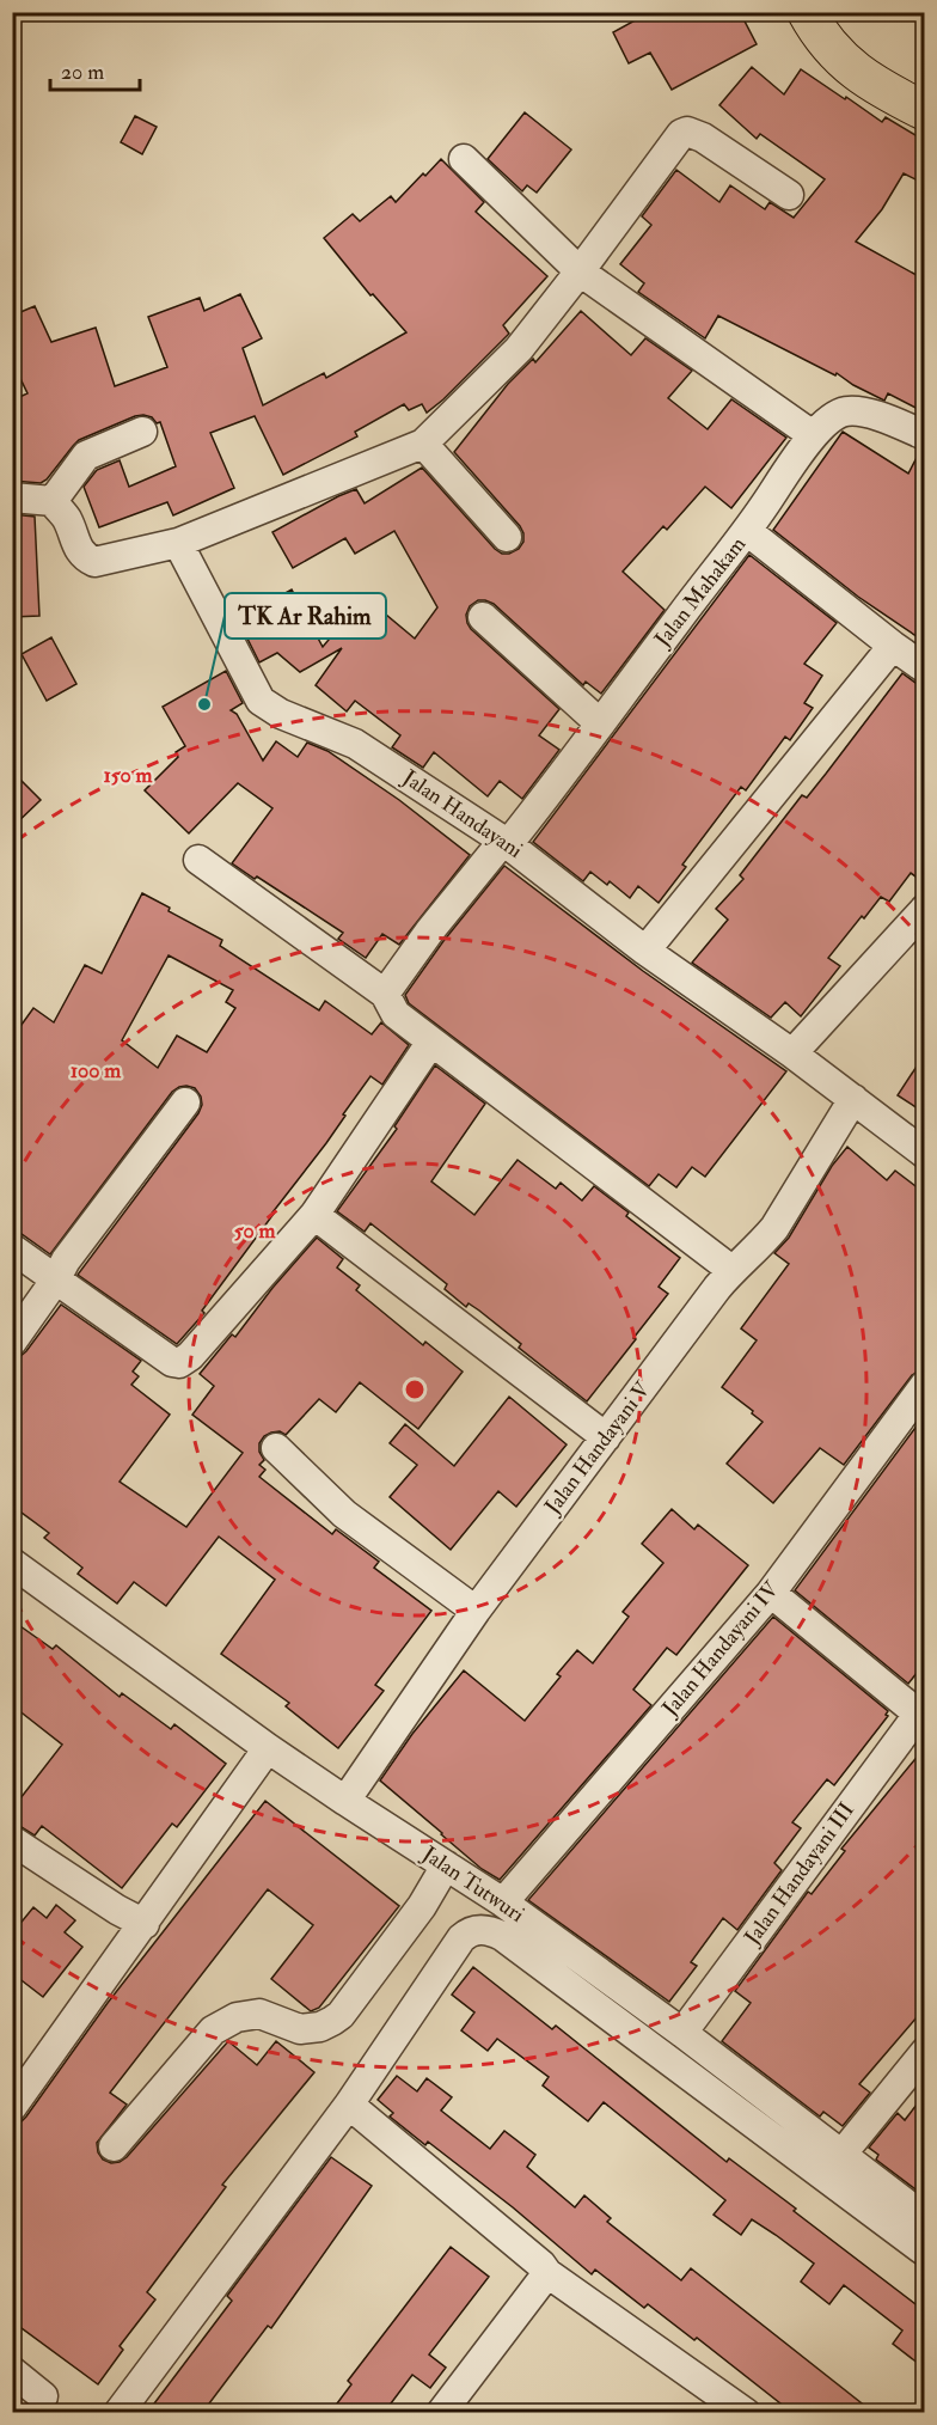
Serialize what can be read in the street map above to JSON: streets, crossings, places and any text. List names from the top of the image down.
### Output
{
  "streets": {
    "street": [
      "Jalan Mahakam",
      "Jalan Handayani",
      "Jalan Handayani V",
      "Jalan Handayani IV",
      "Jalan Handayani III",
      "Jalan Tutwuri"
    ]
  },
  "crossings": [
    ["Jalan Mahakam", "Jalan Handayani"],
    ["Jalan Handayani", "Jalan Handayani V"],
    ["Jalan Handayani V", "Jalan Tutwuri"],
    ["Jalan Handayani IV", "Jalan Handayani III"],
    ["Jalan Handayani IV", "Jalan Tutwuri"],
    ["Jalan Handayani III", "Jalan Tutwuri"]
  ],
  "places": ["TK Ar Rahim"],
  "scale_bar": "20 m",
  "rings": ["150 m", "100 m", "50 m"]
}
